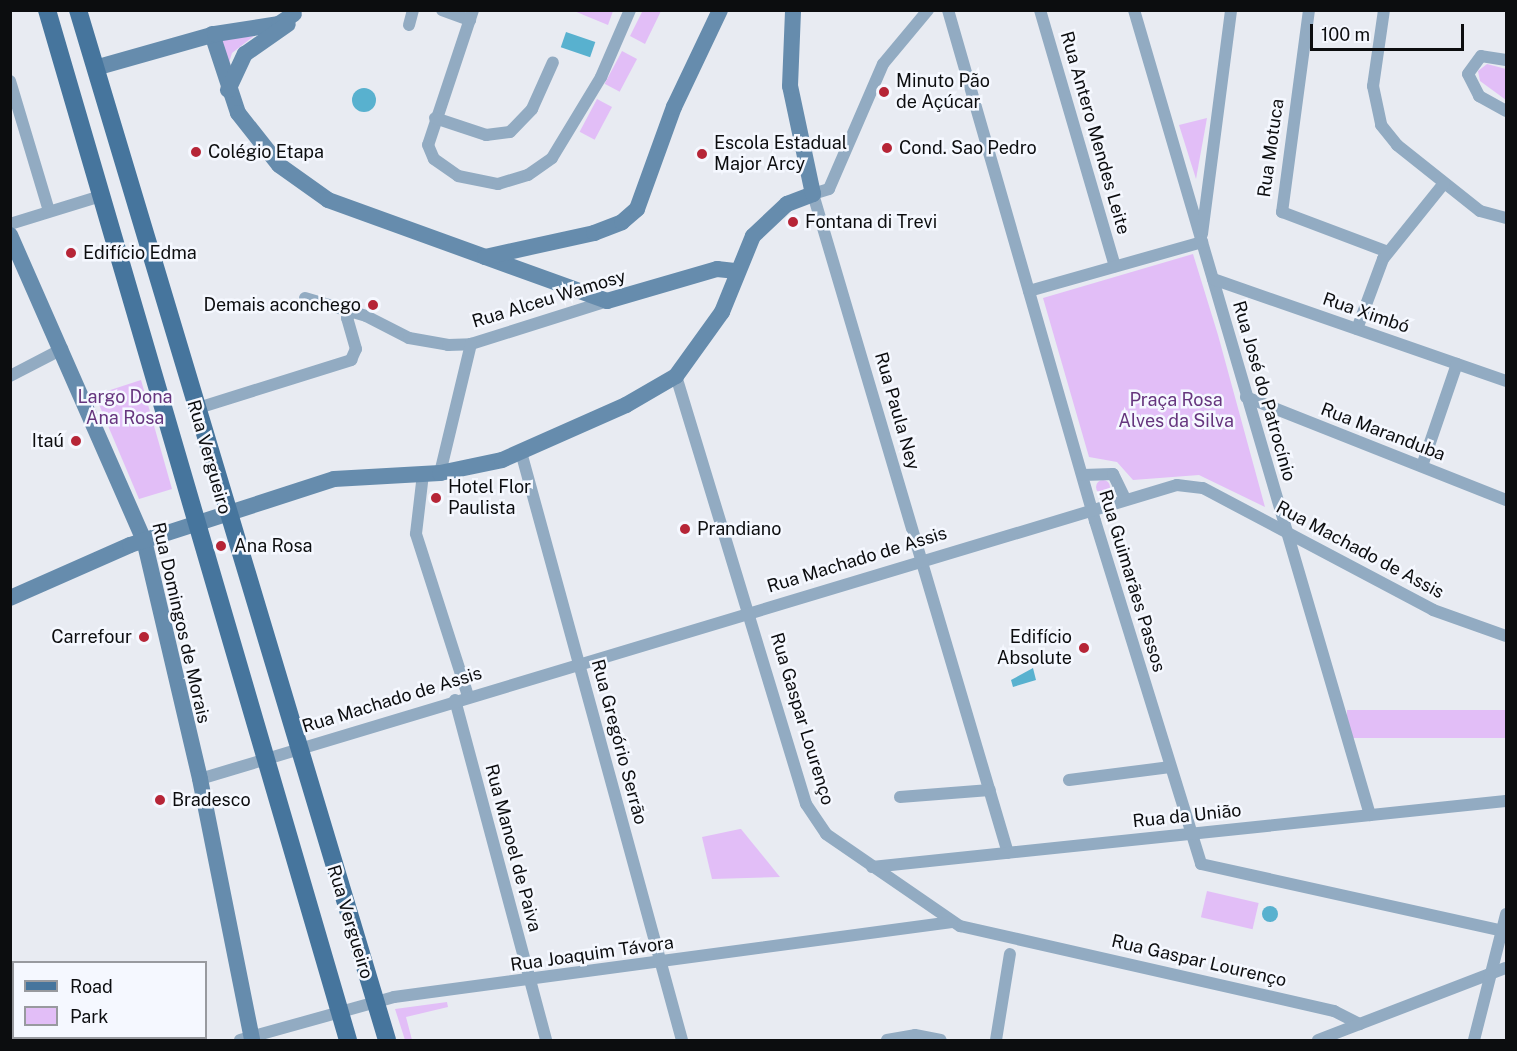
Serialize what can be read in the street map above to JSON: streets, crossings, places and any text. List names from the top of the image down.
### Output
{
  "streets": {
    "main road": ["Rua Vergueiro"],
    "street": [
      "Rua Antero Mendes Leite",
      "Rua Motuca",
      "Rua Alceu Wamosy",
      "Rua Ximbó",
      "Rua José do Patrocínio",
      "Rua Paula Ney",
      "Rua Maranduba",
      "Rua Machado de Assis",
      "Rua Guimarães Passos",
      "Rua Domingos de Morais",
      "Rua Gaspar Lourenço",
      "Rua Gregório Serrão",
      "Rua da União",
      "Rua Manoel de Paiva",
      "Rua Joaquim Távora"
    ]
  },
  "crossings": [
    ["Rua Ximbó", "Rua José do Patrocínio"],
    ["Rua José do Patrocínio", "Rua Maranduba"],
    ["Rua José do Patrocínio", "Rua Machado de Assis"],
    ["Rua José do Patrocínio", "Rua da União"],
    ["Rua Paula Ney", "Rua Machado de Assis"],
    ["Rua Paula Ney", "Rua da União"],
    ["Rua Vergueiro", "Rua Machado de Assis"],
    ["Rua Vergueiro", "Rua Joaquim Távora"],
    ["Rua Machado de Assis", "Rua Guimarães Passos"],
    ["Rua Machado de Assis", "Rua Domingos de Morais"],
    ["Rua Machado de Assis", "Rua Gaspar Lourenço"],
    ["Rua Machado de Assis", "Rua Gregório Serrão"],
    ["Rua Machado de Assis", "Rua Manoel de Paiva"],
    ["Rua Guimarães Passos", "Rua da União"],
    ["Rua Domingos de Morais", "Rua Joaquim Távora"],
    ["Rua Gaspar Lourenço", "Rua da União"],
    ["Rua Gaspar Lourenço", "Rua Joaquim Távora"],
    ["Rua Gregório Serrão", "Rua Joaquim Távora"],
    ["Rua Manoel de Paiva", "Rua Joaquim Távora"]
  ],
  "parks": ["Largo Dona Ana Rosa", "Praça Rosa Alves da Silva"],
  "places": [
    "Minuto Pão de Açúcar",
    "Cond. Sao Pedro",
    "Colégio Etapa",
    "Escola Estadual Major Arcy",
    "Fontana di Trevi",
    "Edifício Edma",
    "Demais aconchego",
    "Itaú",
    "Hotel Flor Paulista",
    "Prandiano",
    "Ana Rosa",
    "Carrefour",
    "Edifício Absolute",
    "Bradesco"
  ],
  "legend": ["Road", "Park"],
  "scale_bar": "100 m"
}
